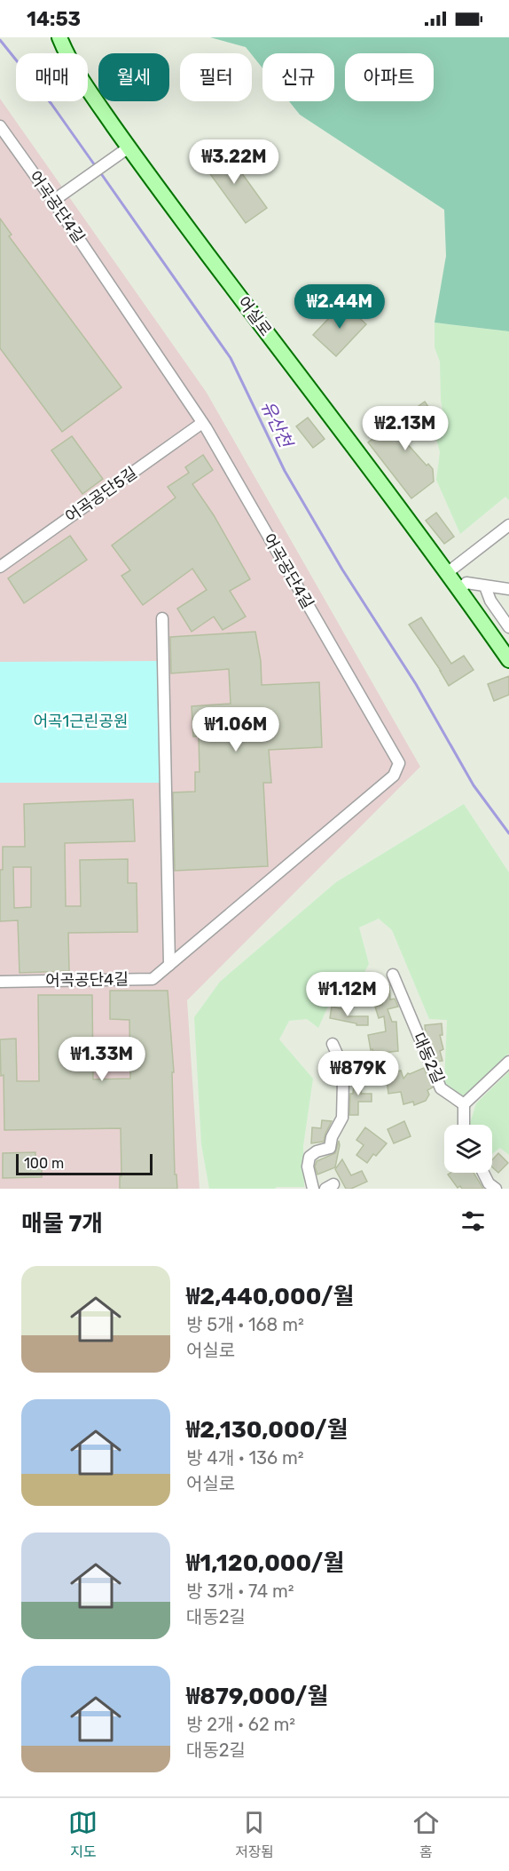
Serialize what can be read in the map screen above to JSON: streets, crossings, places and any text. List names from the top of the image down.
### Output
{
  "streets": {
    "main road": ["어실로"],
    "street": ["어곡공단4길", "어곡공단5길", "대동2길"]
  },
  "crossings": [
    ["어곡공단4길", "어곡공단5길"]
  ],
  "water": ["유산천"],
  "parks": ["어곡1근린공원"],
  "scale_bar": "100 m",
  "page": {
    "status": "14:53",
    "chip": [
      "매매",
      "월세",
      "필터",
      "신규",
      "아파트"
    ],
    "price": [
      "₩3.22M",
      "₩2.44M",
      "₩2.13M",
      "₩1.06M",
      "₩1.12M",
      "₩1.33M",
      "₩879K"
    ],
    "scale": "100 m",
    "heading": "매물 7개",
    "list": [
      {
        "name": "₩2,440,000/월",
        "note": "방 5개 · 168 m² · 어실로"
      },
      {
        "name": "₩2,130,000/월",
        "note": "방 4개 · 136 m² · 어실로"
      },
      {
        "name": "₩1,120,000/월",
        "note": "방 3개 · 74 m² · 대동2길"
      },
      {
        "name": "₩879,000/월",
        "note": "방 2개 · 62 m² · 대동2길"
      }
    ],
    "tabs": ["지도", "저장됨", "홈"]
  }
}
